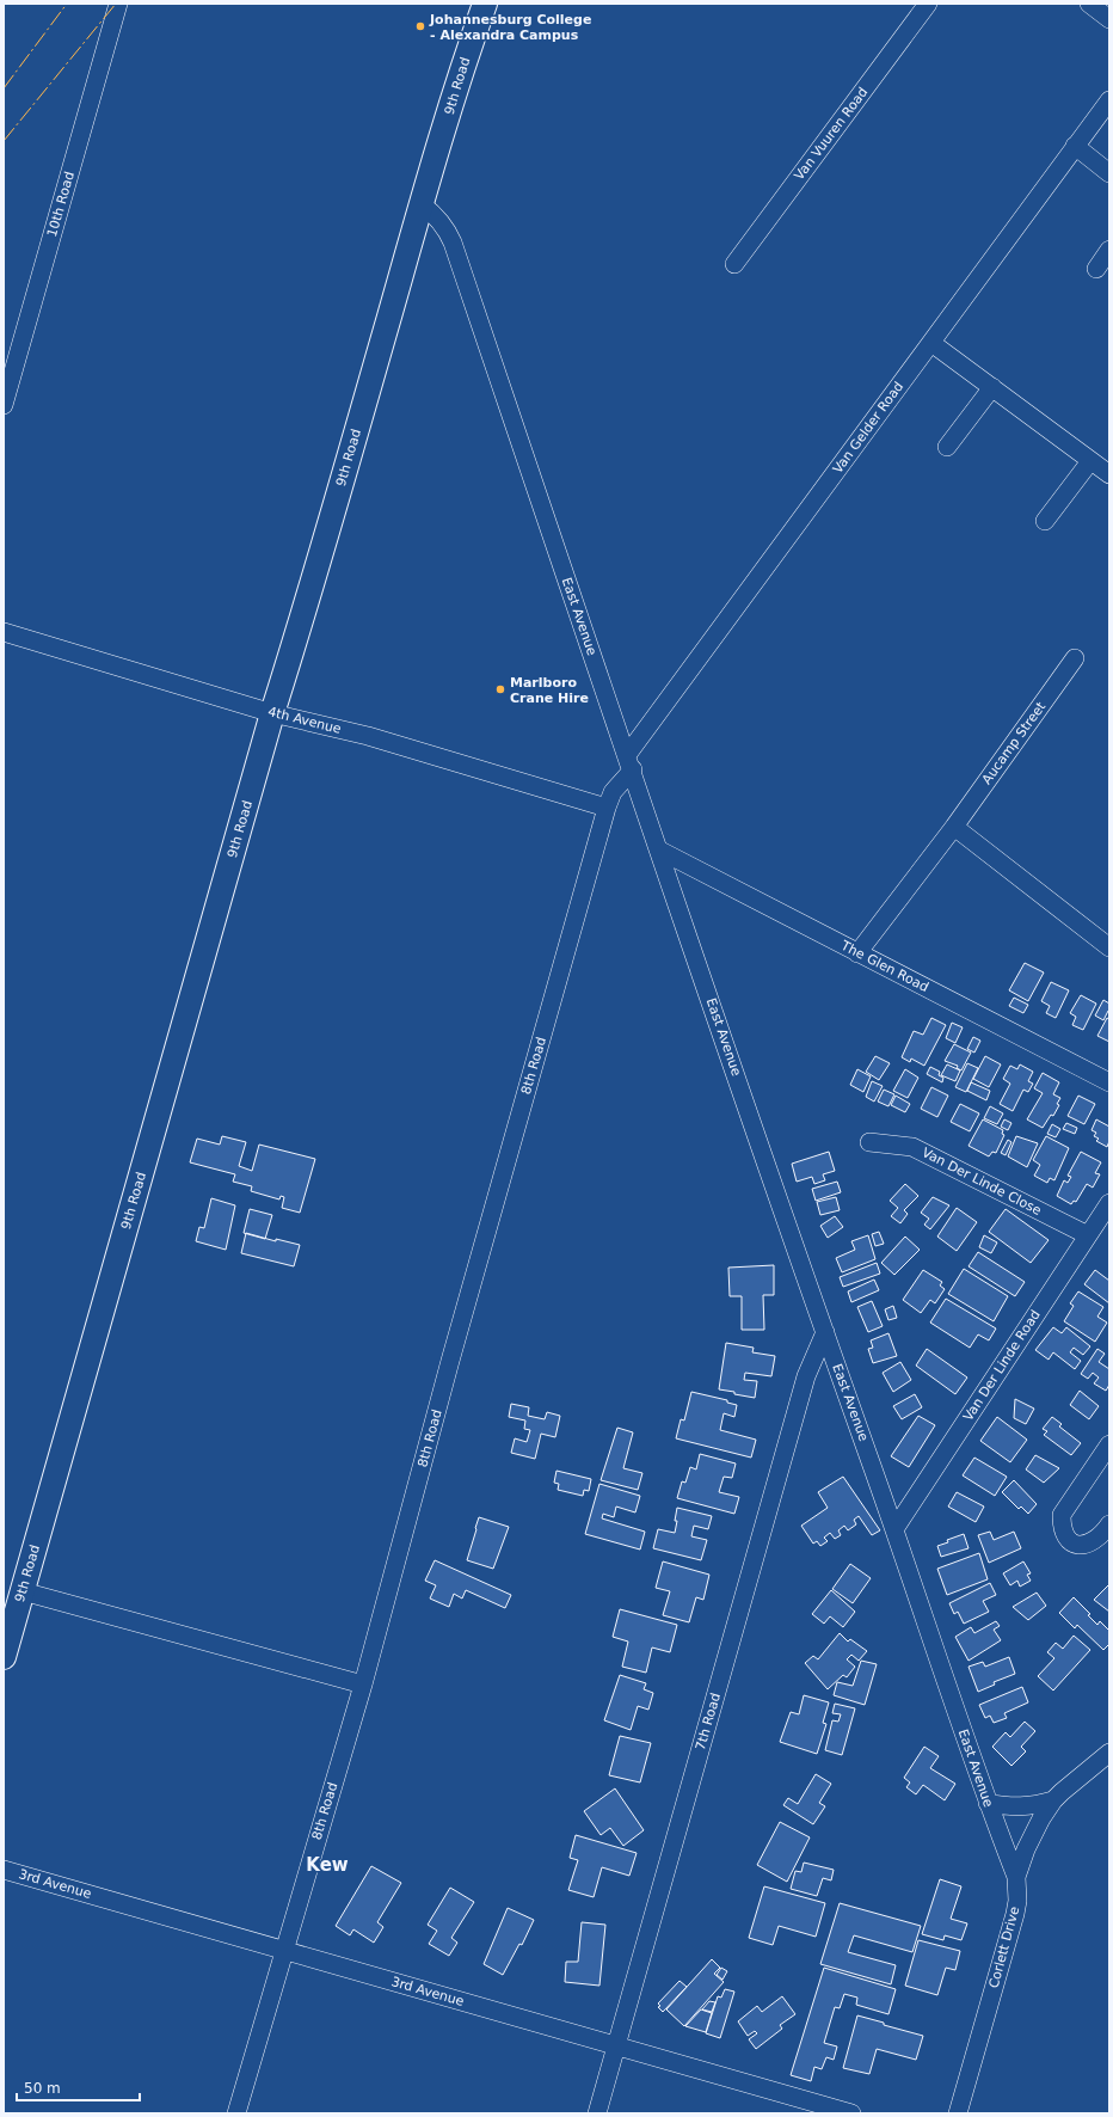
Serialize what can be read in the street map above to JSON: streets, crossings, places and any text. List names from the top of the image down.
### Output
{
  "streets": {
    "main road": ["9th Road"],
    "street": [
      "Van Vuuren Road",
      "10th Road",
      "Van Gelder Road",
      "East Avenue",
      "4th Avenue",
      "Aucamp Street",
      "The Glen Road",
      "8th Road",
      "Van Der Linde Close",
      "Van Der Linde Road",
      "7th Road",
      "3rd Avenue",
      "Corlett Drive"
    ]
  },
  "crossings": [
    ["9th Road", "East Avenue"],
    ["9th Road", "4th Avenue"],
    ["Van Gelder Road", "East Avenue"],
    ["Van Gelder Road", "8th Road"],
    ["East Avenue", "The Glen Road"],
    ["East Avenue", "8th Road"],
    ["East Avenue", "Van Der Linde Road"],
    ["East Avenue", "7th Road"],
    ["East Avenue", "Corlett Drive"],
    ["4th Avenue", "8th Road"],
    ["Aucamp Street", "The Glen Road"],
    ["8th Road", "3rd Avenue"],
    ["Van Der Linde Close", "Van Der Linde Road"],
    ["7th Road", "3rd Avenue"]
  ],
  "districts": ["Kew"],
  "places": ["Johannesburg College - Alexandra Campus", "Marlboro Crane Hire"],
  "scale_bar": "50 m"
}
